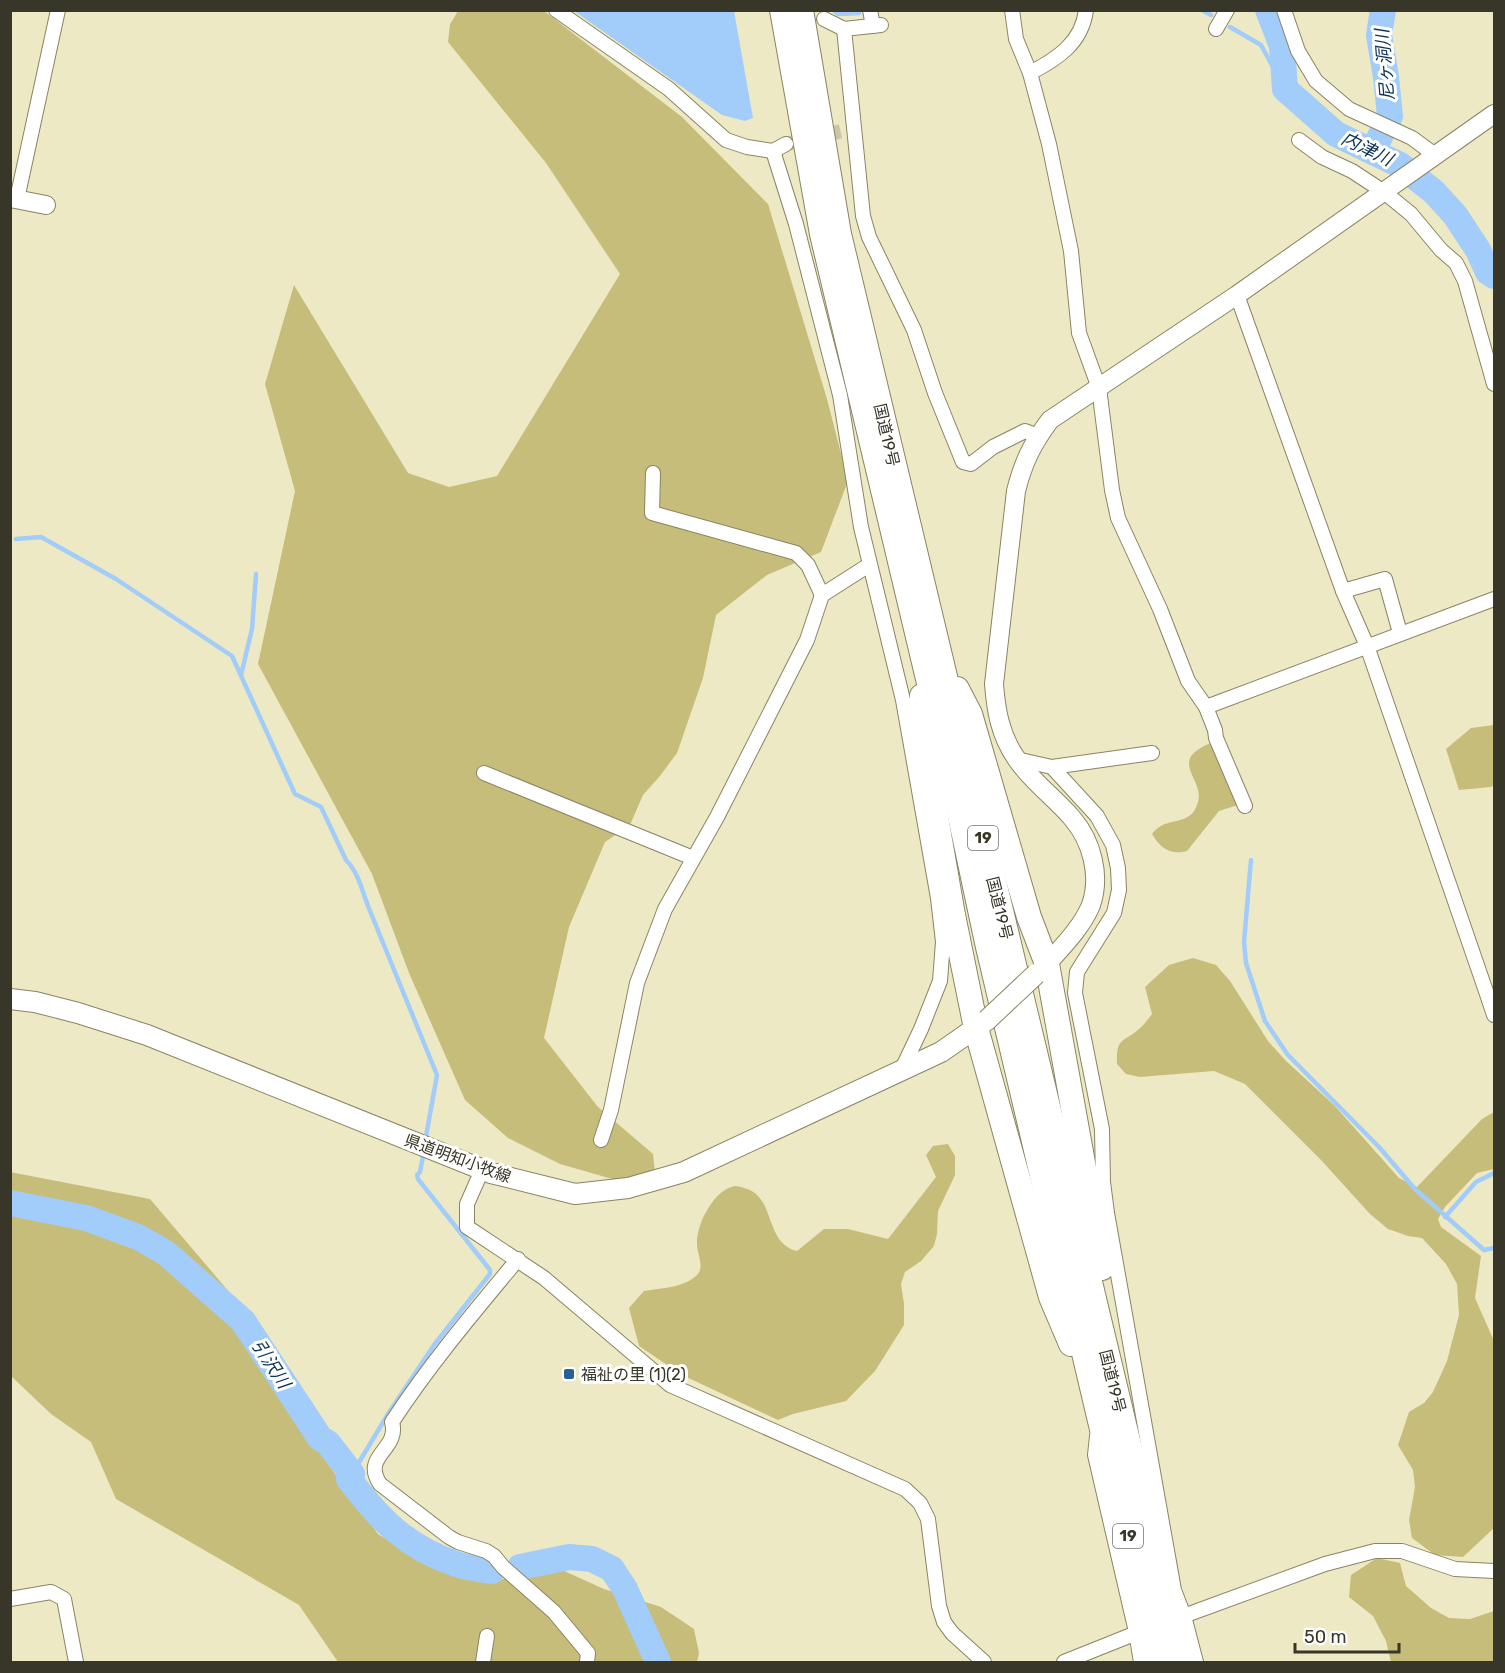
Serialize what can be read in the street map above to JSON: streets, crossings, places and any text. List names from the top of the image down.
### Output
{
  "streets": {
    "highway": ["国道19号", "19"],
    "main road": ["県道明知小牧線"]
  },
  "water": ["尼ヶ洞川", "内津川", "引沢川"],
  "places": {
    "transit": ["福祉の里 (1)(2)"]
  },
  "scale_bar": "50 m"
}
